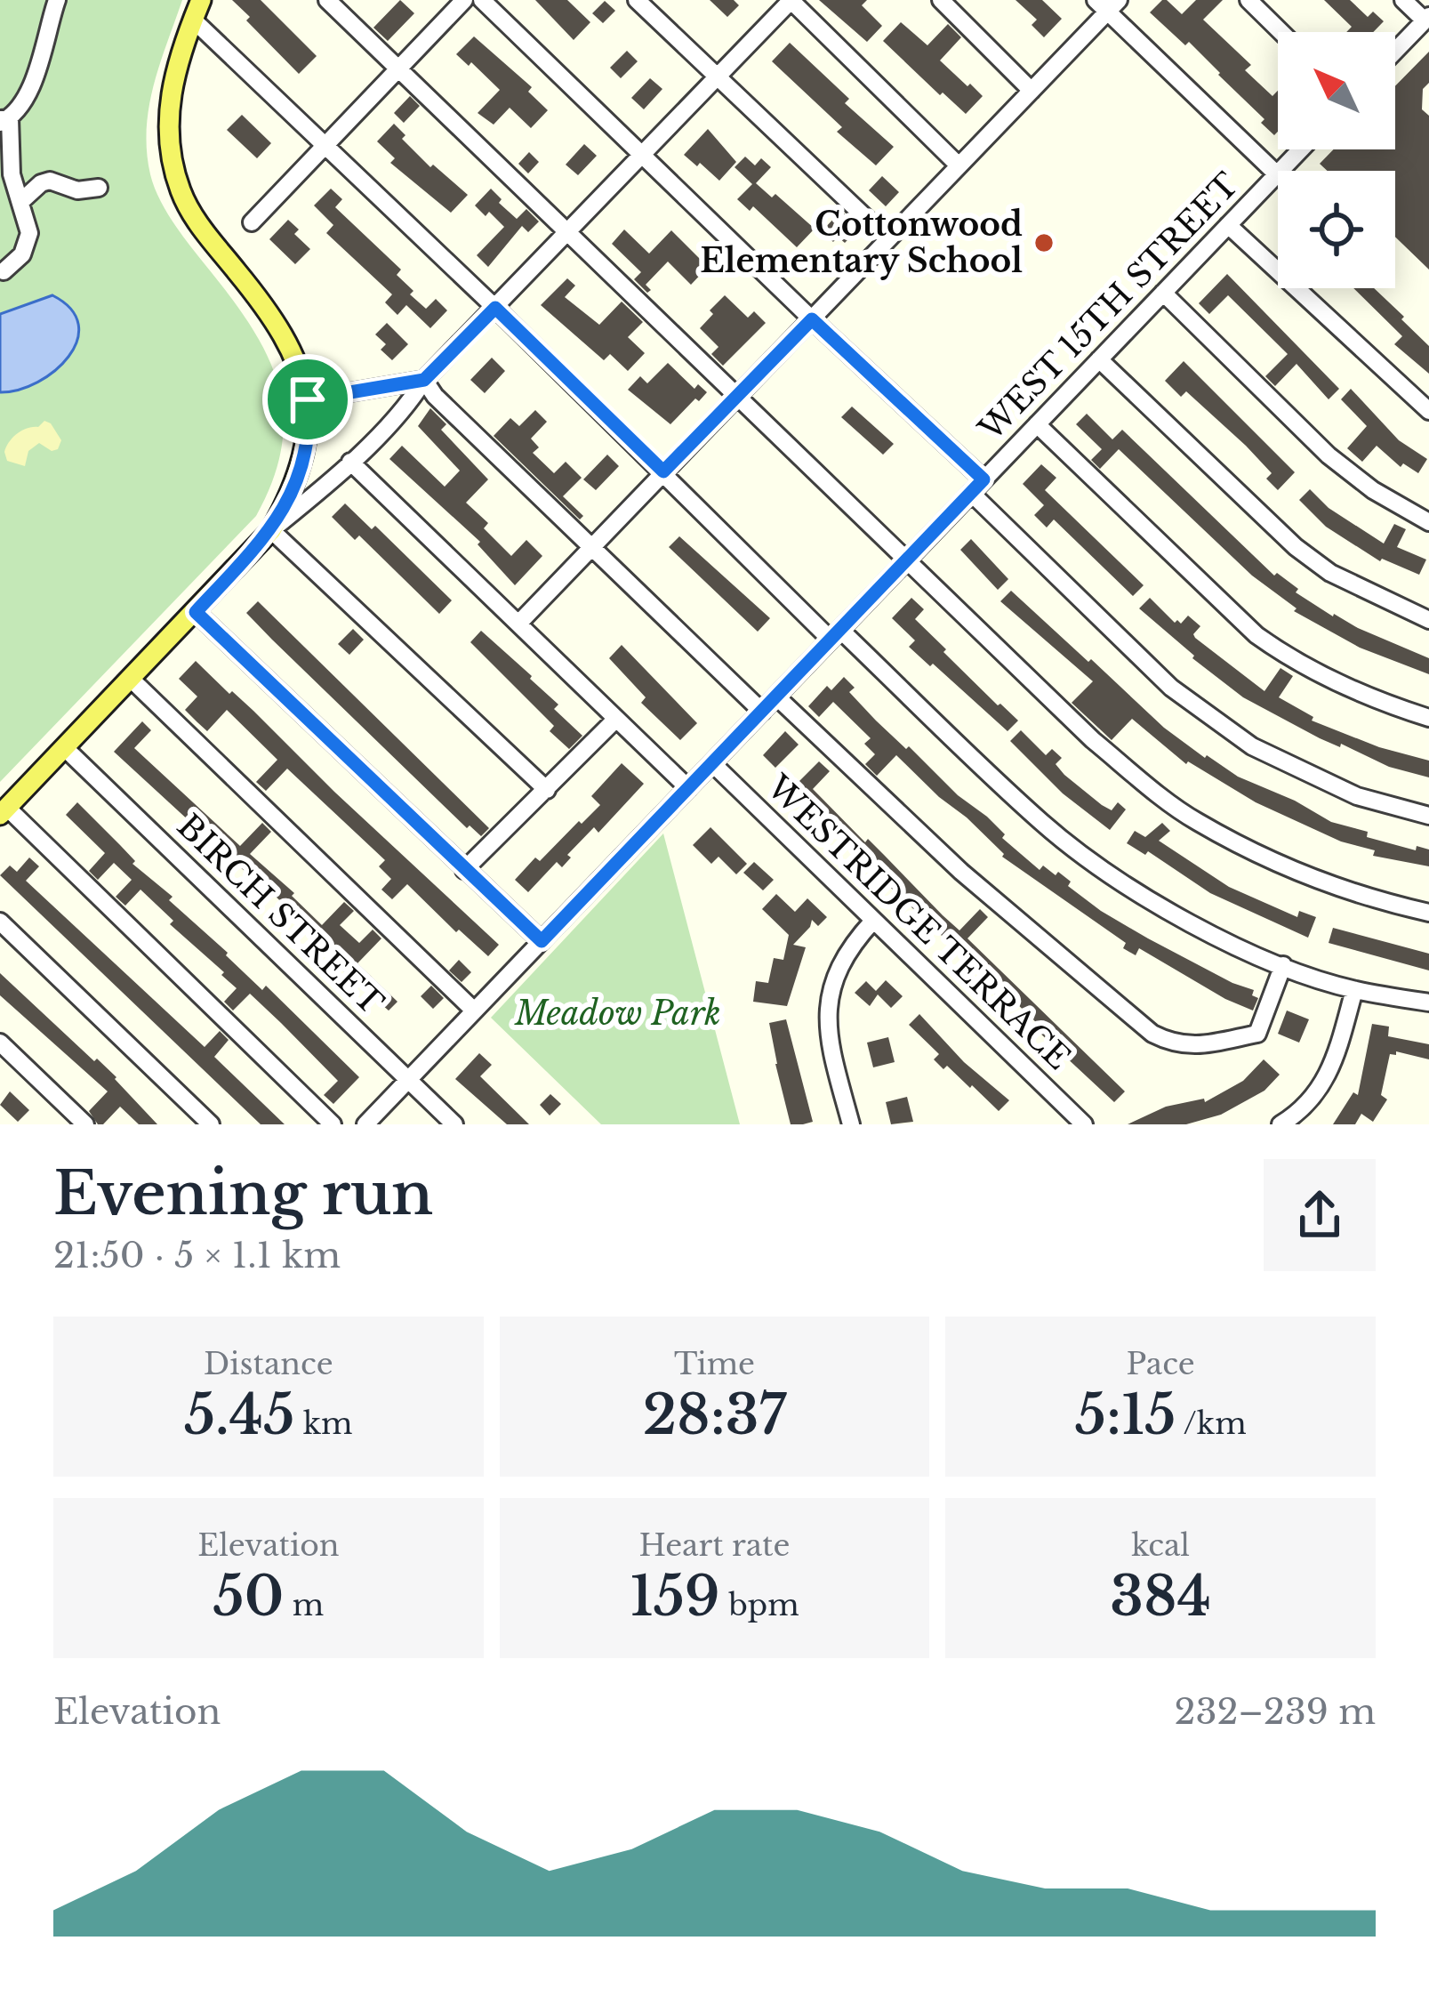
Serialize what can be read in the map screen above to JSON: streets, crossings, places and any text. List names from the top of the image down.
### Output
{
  "streets": {
    "street": ["WEST 15TH STREET", "BIRCH STREET", "WESTRIDGE TERRACE"]
  },
  "crossings": [
    ["WEST 15TH STREET", "BIRCH STREET"],
    ["WEST 15TH STREET", "WESTRIDGE TERRACE"]
  ],
  "parks": ["Meadow Park"],
  "places": ["Cottonwood Elementary School"],
  "north": "top left",
  "page": {
    "heading": ["Evening run", "21:50 · 5 × 1.1 km"],
    "stats": [
      ["Distance", "5.45 km"],
      ["Time", "28:37"],
      ["Pace", "5:15 /km"],
      ["Elevation", "50 m"],
      ["Heart rate", "159 bpm"],
      ["kcal", "384"]
    ],
    "chart": ["Elevation", "232–239 m"]
  }
}
